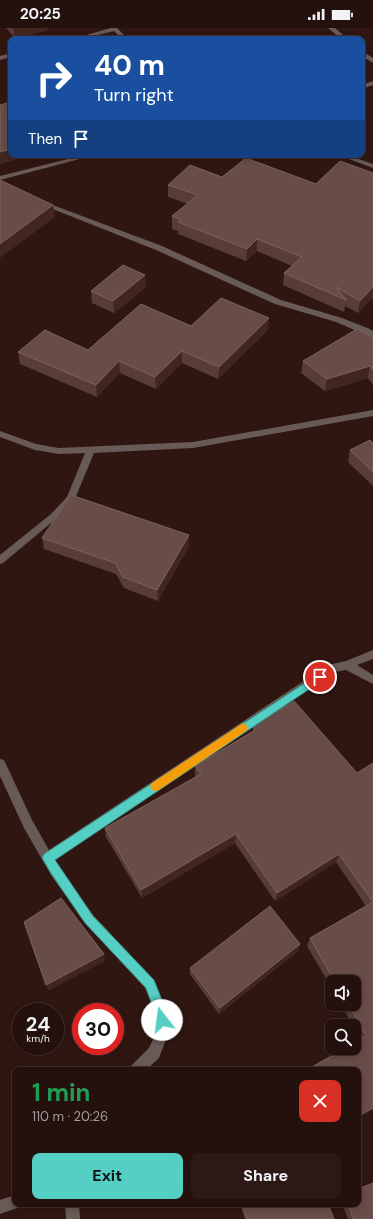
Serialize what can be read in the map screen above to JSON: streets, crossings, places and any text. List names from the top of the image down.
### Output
{
  "page": {
    "status": "20:25",
    "turn": ["40 m", "Turn right"],
    "then": "Then",
    "speed": "24 km/h",
    "limit": "30",
    "heading": ["1 min", "110 m · 20:26"],
    "buttons": ["Exit", "Share"]
  }
}
